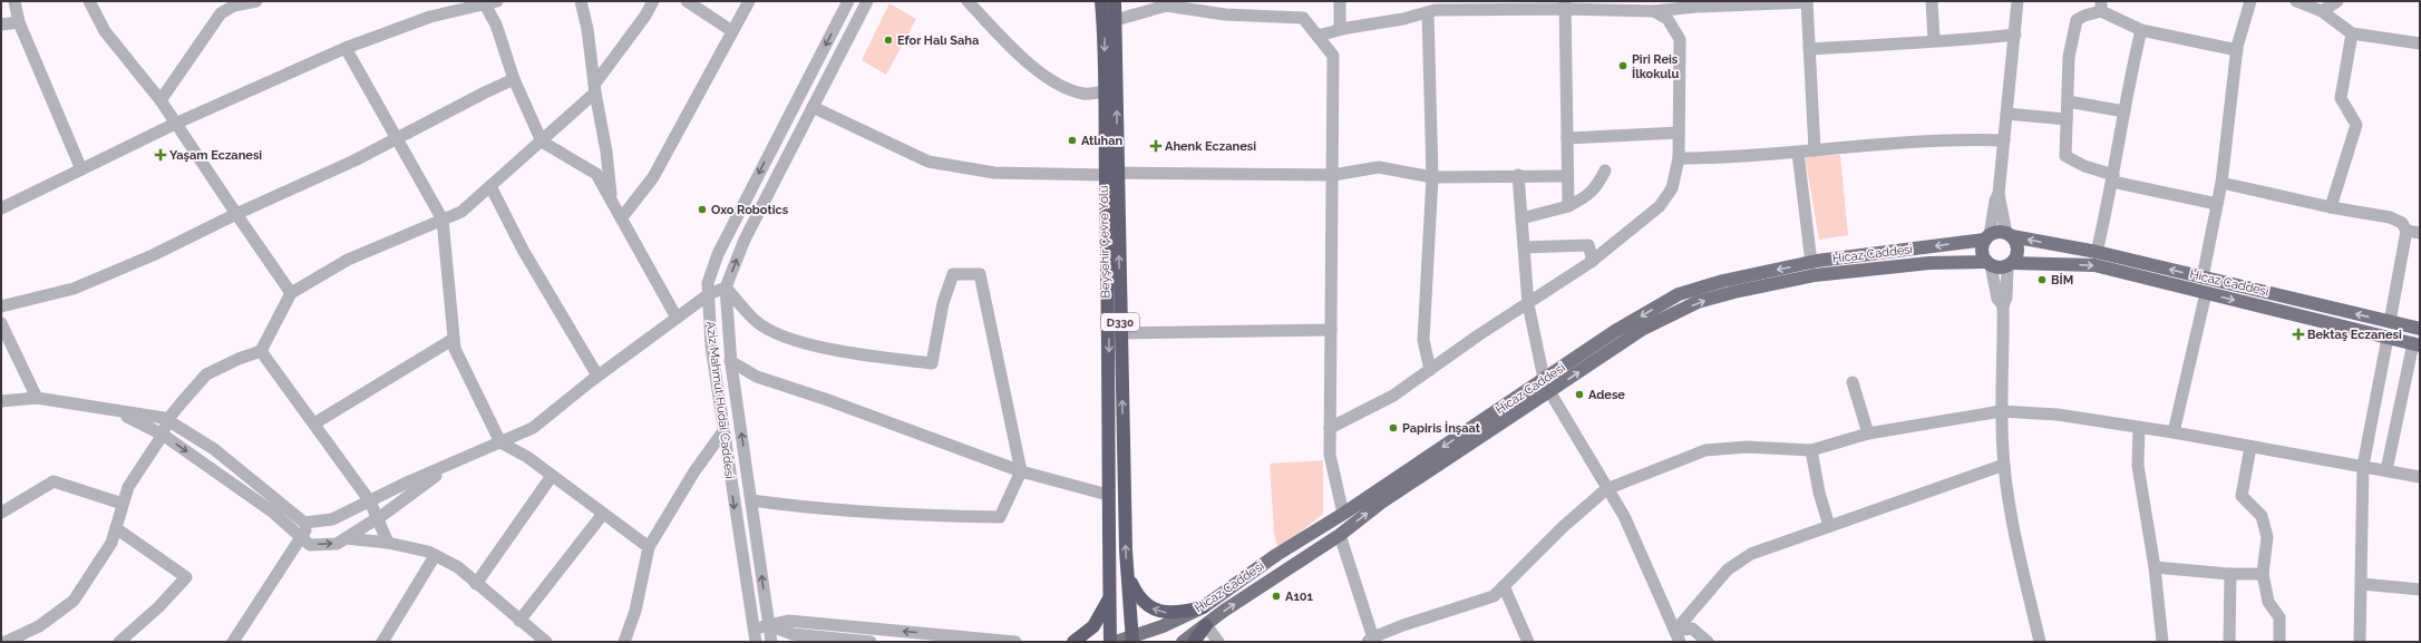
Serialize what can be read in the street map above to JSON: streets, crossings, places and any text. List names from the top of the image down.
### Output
{
  "streets": {
    "highway": ["Beyşehir Çevre Yolu", "D330"],
    "main road": ["Hicaz Caddesi"],
    "street": ["Aziz Mahmut Hudai Caddesi"]
  },
  "crossings": [
    ["Beyşehir Çevre Yolu", "Hicaz Caddesi"],
    ["Beyşehir Çevre Yolu", "D330"]
  ],
  "places": {
    "other": [
      "Efor Halı Saha",
      "Piri Reis İlkokulu",
      "Atlıhan",
      "Oxo Robotics",
      "BİM",
      "Adese",
      "Papiris İnşaat",
      "A101"
    ],
    "health": ["Ahenk Eczanesi", "Yaşam Eczanesi", "Bektaş Eczanesi"]
  }
}
